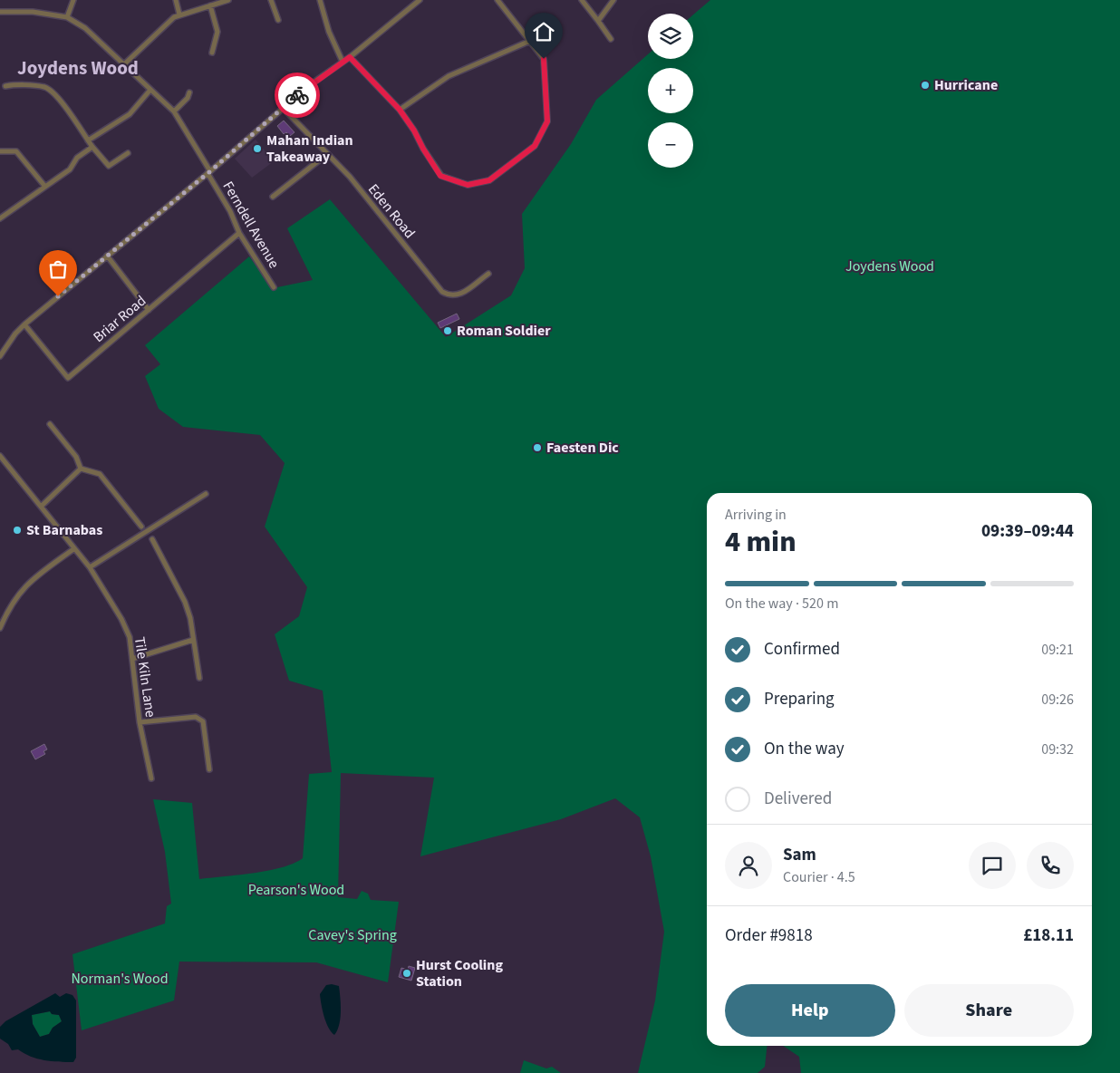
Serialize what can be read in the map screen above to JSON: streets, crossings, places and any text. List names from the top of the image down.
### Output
{
  "streets": {
    "street": [
      "Eden Road",
      "Ferndell Avenue",
      "Briar Road",
      "Tile Kiln Lane"
    ]
  },
  "crossings": [
    ["Ferndell Avenue", "Briar Road"]
  ],
  "districts": ["Joydens Wood"],
  "parks": [
    "Joydens Wood",
    "Pearson's Wood",
    "Cavey's Spring",
    "Norman's Wood"
  ],
  "places": [
    "Hurricane",
    "Mahan Indian Takeaway",
    "Roman Soldier",
    "Faesten Dic",
    "St Barnabas",
    "Hurst Cooling Station"
  ],
  "page": {
    "map_buttons": ["+", "−"],
    "heading": ["4 min", "Arriving in", "09:39–09:44"],
    "panel": [
      "Sam",
      "Courier · 4.5",
      "Order #9818",
      "£18.11"
    ],
    "bar": "On the way · 520 m",
    "list": [
      ["Confirmed", "09:21"],
      ["Preparing", "09:26"],
      ["On the way", "09:32"],
      "Delivered"
    ],
    "buttons": ["Help", "Share"]
  }
}
